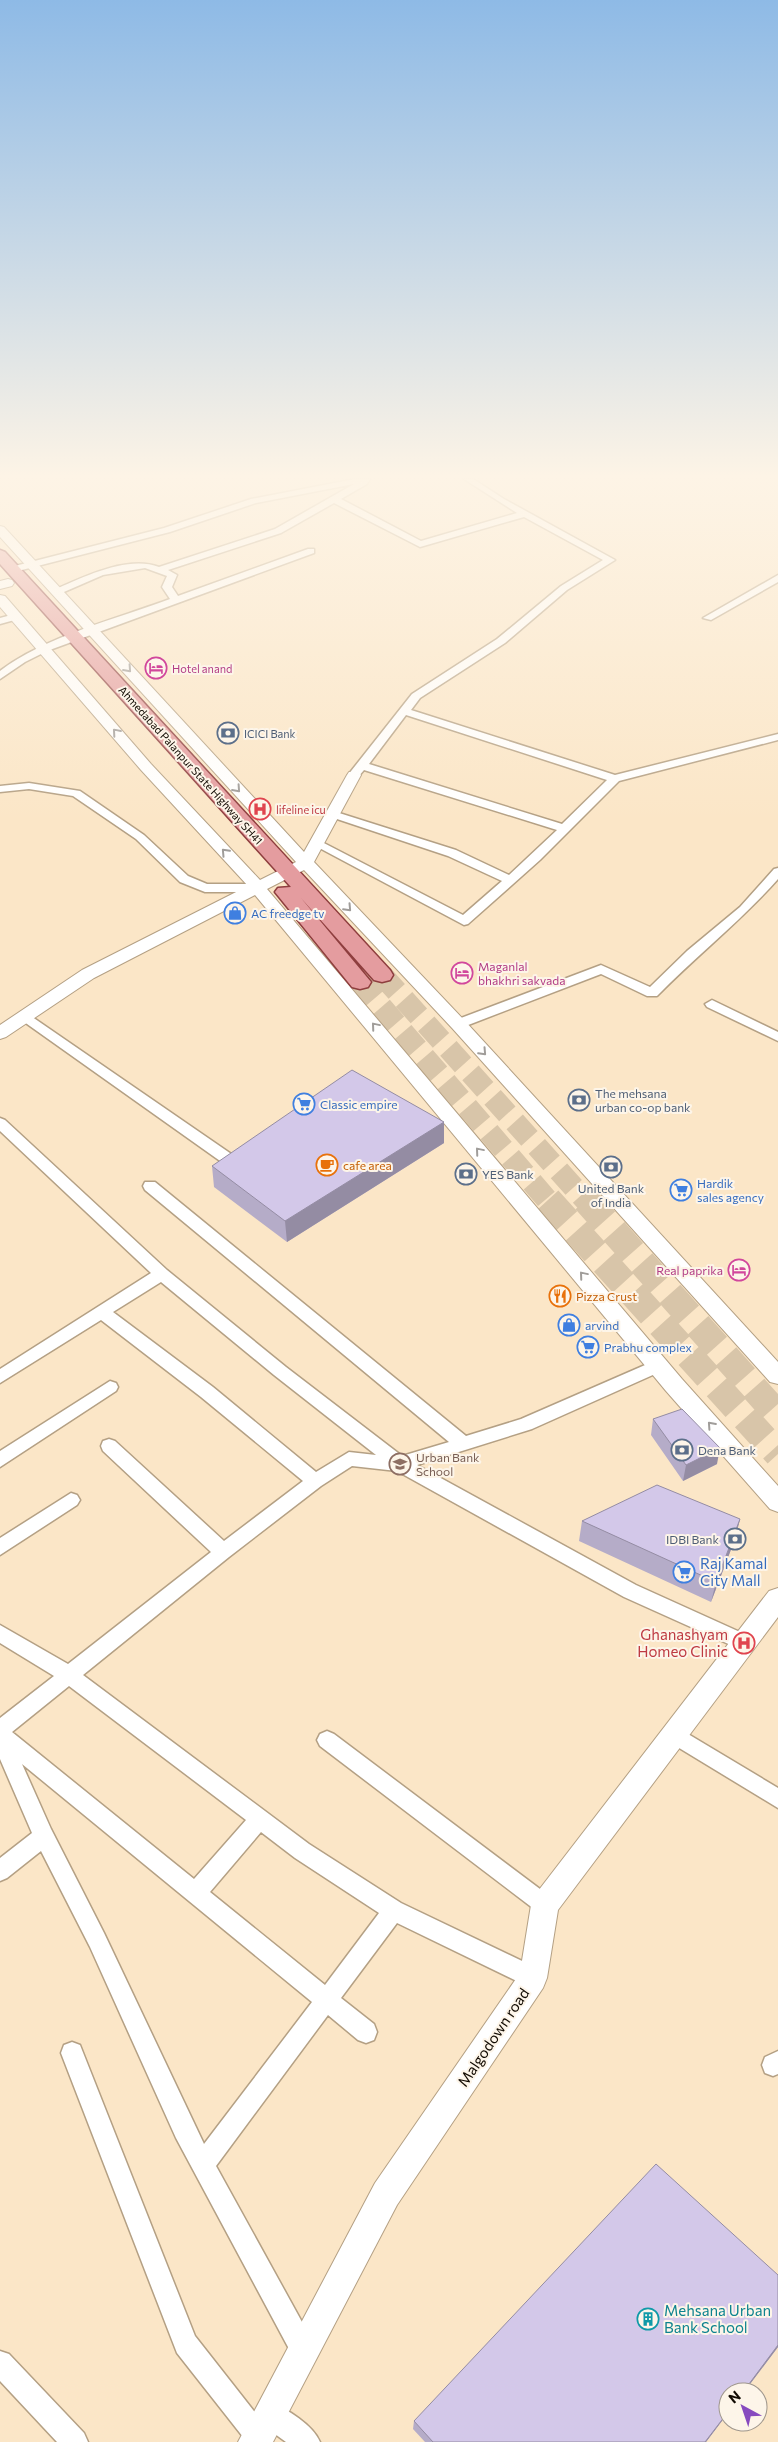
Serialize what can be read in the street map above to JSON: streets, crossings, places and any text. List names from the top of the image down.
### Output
{
  "streets": {
    "main road": ["Ahmedabad Palanpur State Highway SH41"],
    "street": ["Malgodown road"]
  },
  "places": {
    "hotel": ["Hotel anand", "Maganlal bhakhri sakvada", "Real paprika"],
    "bank": [
      "ICICI Bank",
      "The mehsana urban co-op bank",
      "United Bank of India",
      "YES Bank",
      "Dena Bank",
      "IDBI Bank"
    ],
    "hospital": ["lifeline icu", "Ghanashyam Homeo Clinic"],
    "shop": ["AC freedge tv", "arvind"],
    "supermarket": [
      "Classic empire",
      "Hardik sales agency",
      "Prabhu complex",
      "Raj Kamal City Mall"
    ],
    "cafe": ["cafe area"],
    "restaurant": ["Pizza Crust"],
    "school or university": ["Urban Bank School"],
    "building": ["Mehsana Urban Bank School"]
  },
  "north": "top left"
}
